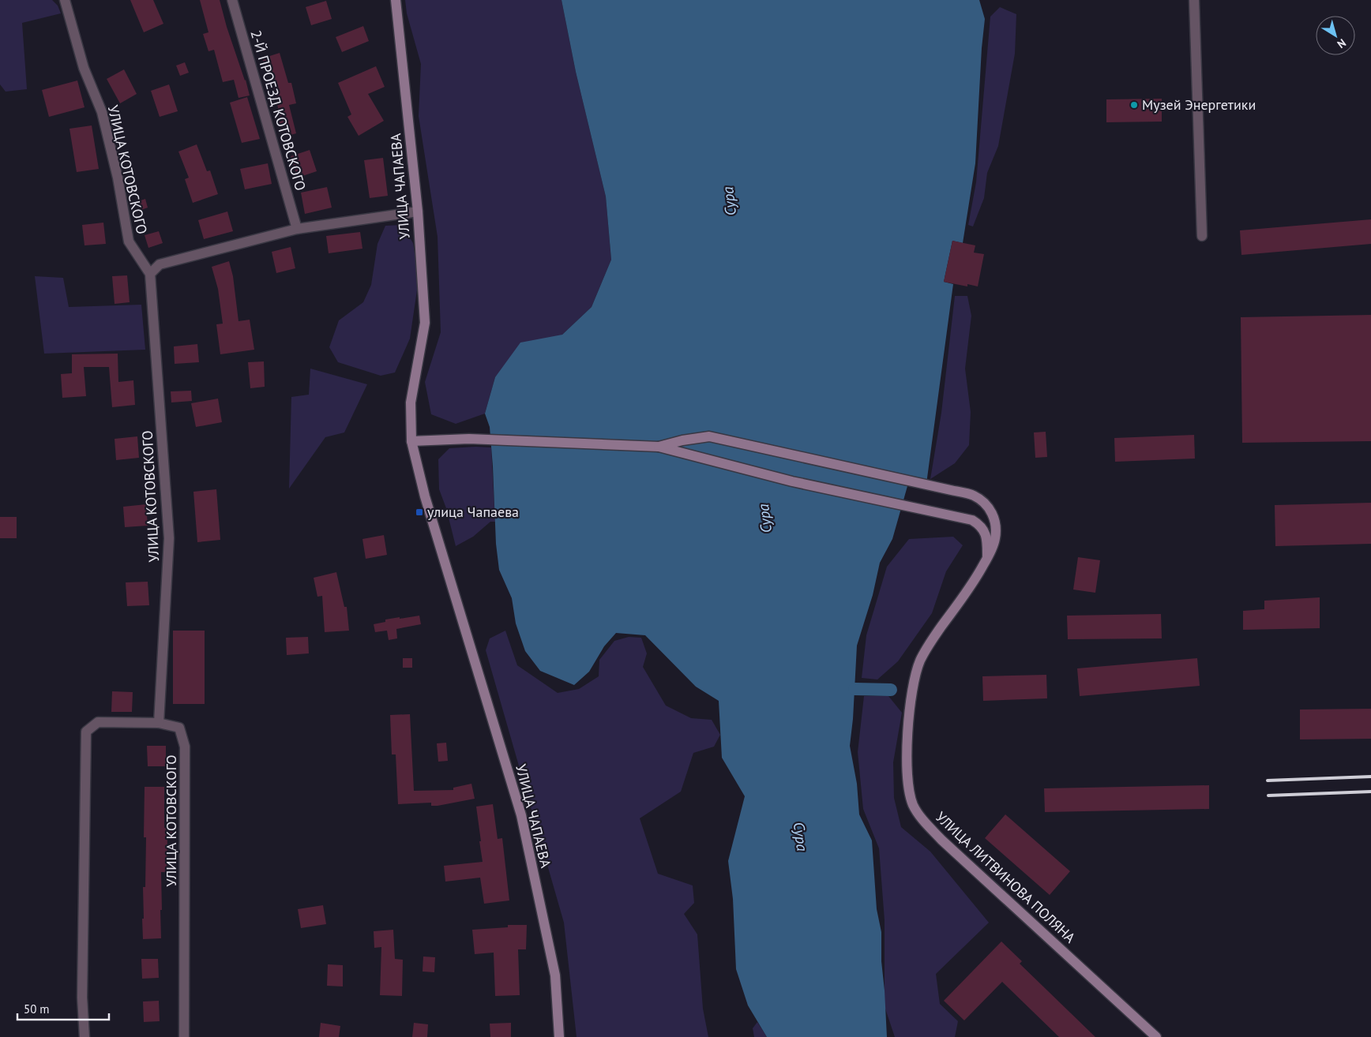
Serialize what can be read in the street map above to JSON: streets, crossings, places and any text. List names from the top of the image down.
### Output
{
  "streets": {
    "main road": ["УЛИЦА ЧАПАЕВА", "УЛИЦА ЛИТВИНОВА ПОЛЯНА"],
    "street": ["2-Й ПРОЕЗД КОТОВСКОГО", "УЛИЦА КОТОВСКОГО"]
  },
  "water": ["Сура"],
  "places": {
    "other": ["Музей Энергетики"],
    "transit": ["улица Чапаева"]
  },
  "scale_bar": "50 m",
  "north": "bottom right"
}
